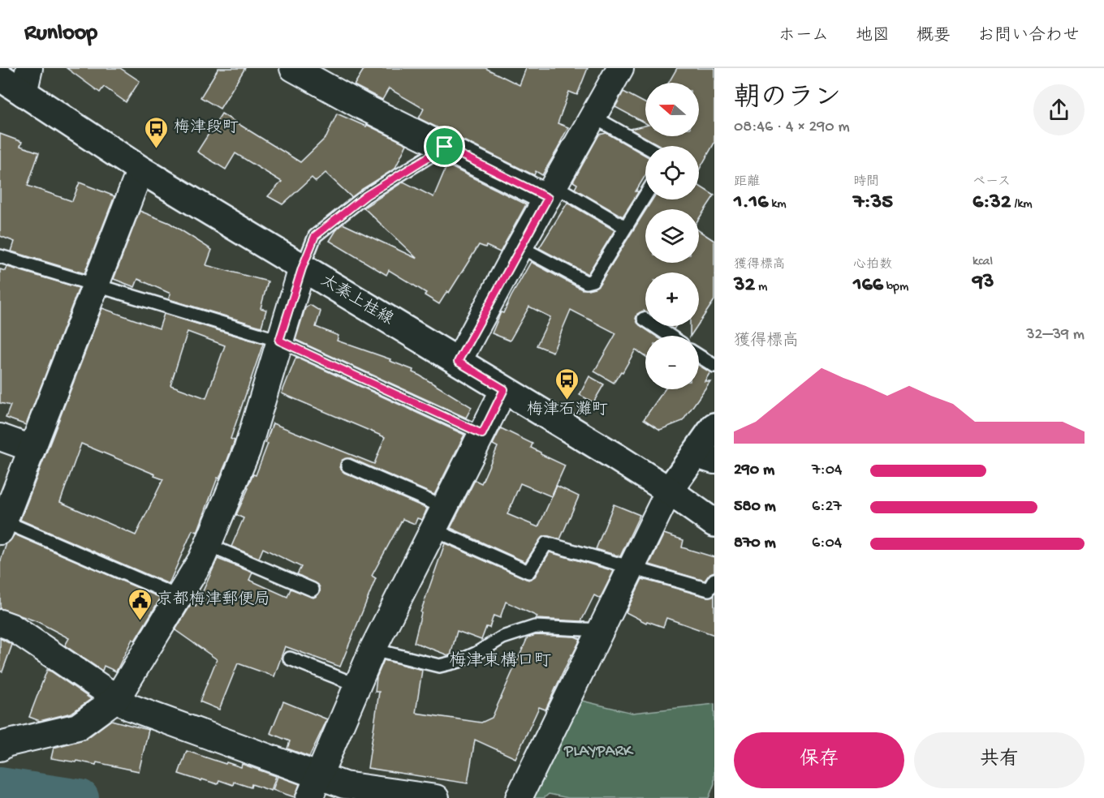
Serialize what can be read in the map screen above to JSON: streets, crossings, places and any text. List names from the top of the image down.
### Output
{
  "streets": {
    "main road": ["太秦上桂線"]
  },
  "districts": ["梅津東構口町"],
  "parks": ["PLAYPARK"],
  "places": {
    "bus stop": ["梅津段町", "梅津石灘町"],
    "public building": ["京都梅津郵便局"]
  },
  "north": "left",
  "page": {
    "header": "Runloop",
    "nav": [
      "ホーム",
      "地図",
      "概要",
      "お問い合わせ"
    ],
    "heading": ["朝のラン", "08:46 · 4 × 290 m"],
    "map_buttons": ["+", "−"],
    "stats": [
      ["距離", "1.16 km"],
      ["時間", "7:35"],
      ["ペース", "6:32 /km"],
      ["獲得標高", "32 m"],
      ["心拍数", "166 bpm"],
      ["kcal", "93"]
    ],
    "chart": ["獲得標高", "32–39 m"],
    "list": [
      {
        "name": "290 m",
        "note": "7:04"
      },
      {
        "name": "580 m",
        "note": "6:27"
      },
      {
        "name": "870 m",
        "note": "6:04"
      }
    ],
    "buttons": ["保存", "共有"]
  }
}
